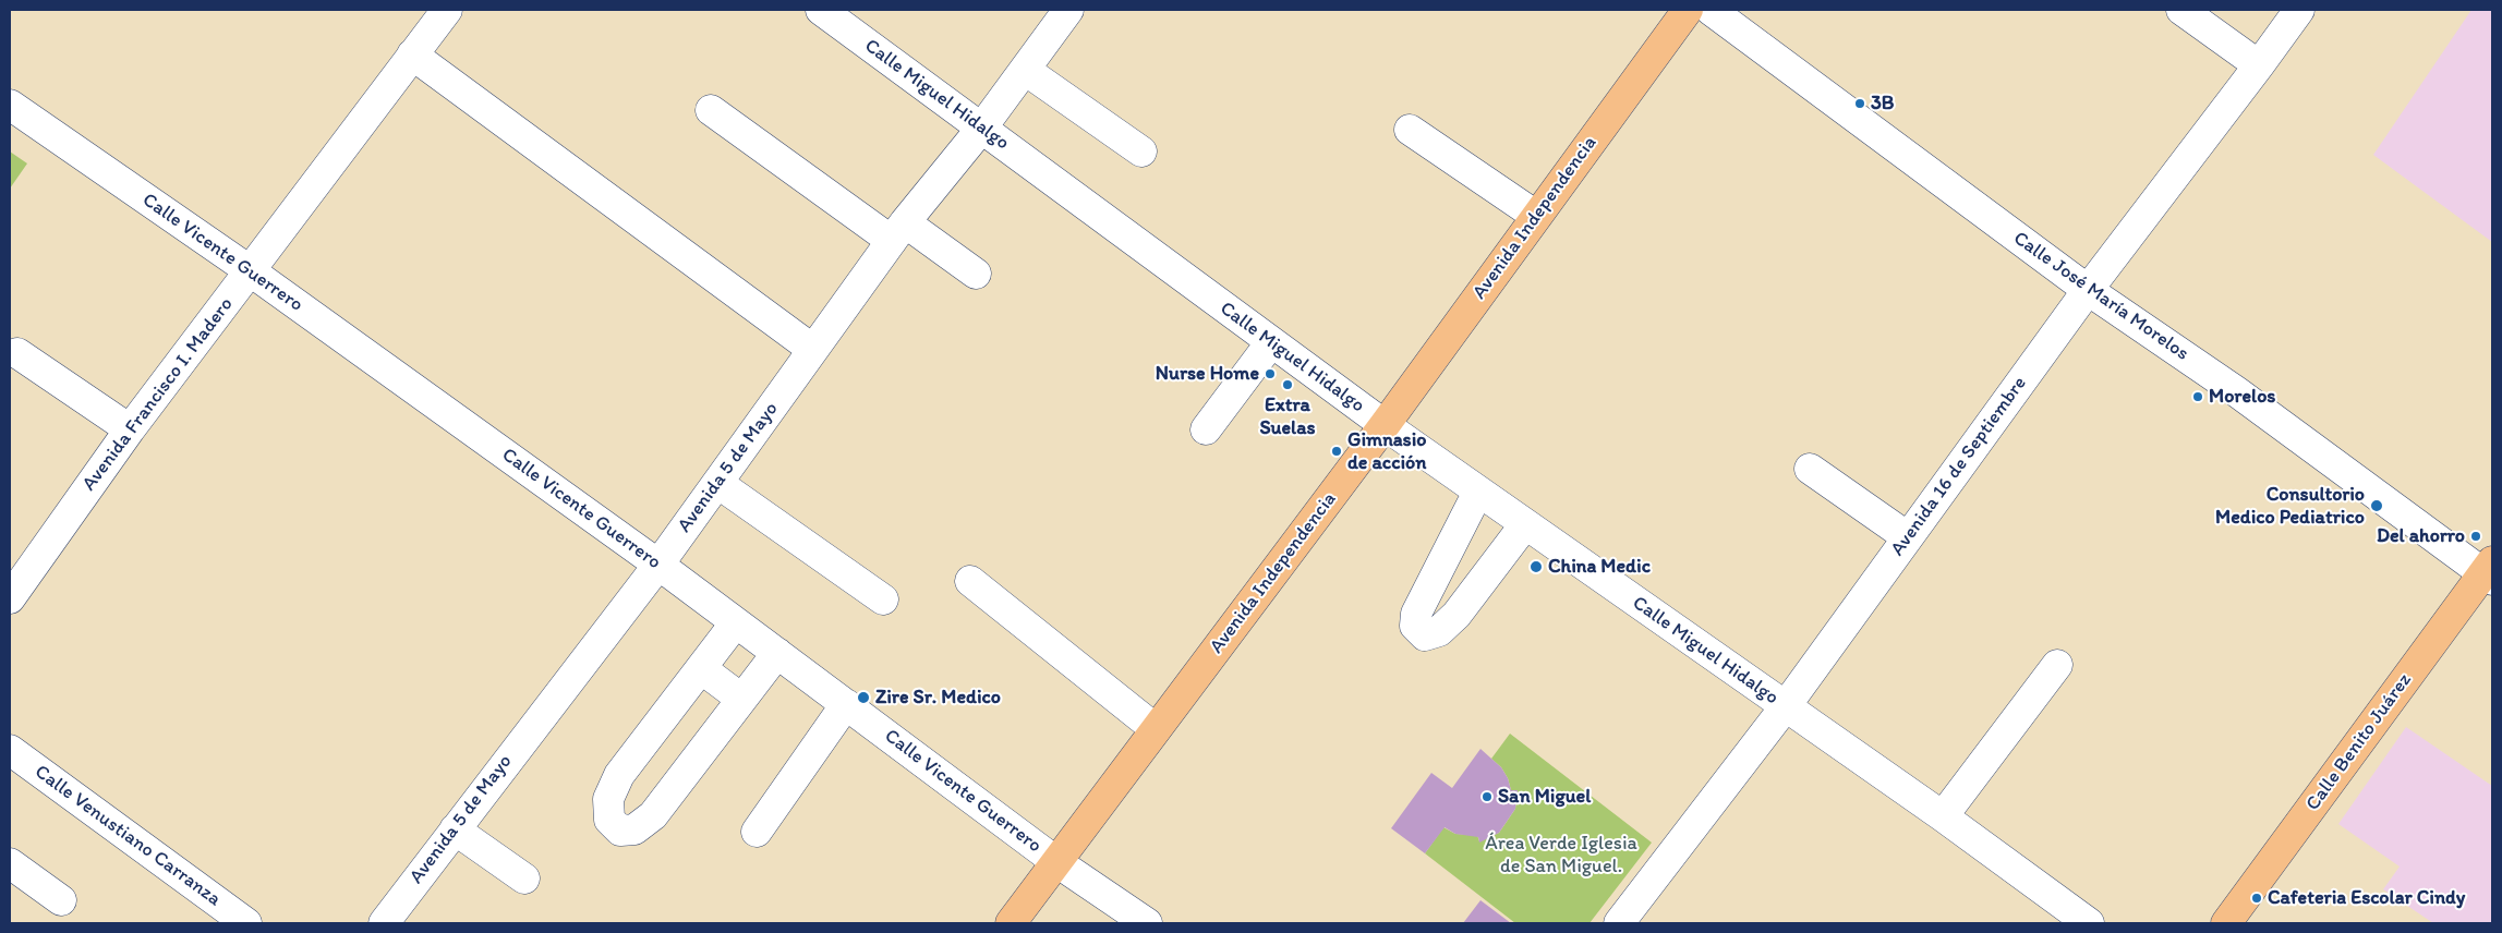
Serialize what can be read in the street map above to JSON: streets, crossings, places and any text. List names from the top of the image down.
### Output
{
  "streets": {
    "main road": ["Avenida Independencia", "Calle Benito Juárez"],
    "street": [
      "Calle Miguel Hidalgo",
      "Calle Vicente Guerrero",
      "Calle José María Morelos",
      "Avenida Francisco I. Madero",
      "Avenida 16 de Septiembre",
      "Avenida 5 de Mayo",
      "Calle Venustiano Carranza"
    ]
  },
  "crossings": [
    ["Calle Miguel Hidalgo", "Avenida Independencia"],
    ["Calle Miguel Hidalgo", "Avenida 16 de Septiembre"],
    ["Calle Miguel Hidalgo", "Avenida 5 de Mayo"],
    ["Avenida Independencia", "Calle Vicente Guerrero"],
    ["Calle Vicente Guerrero", "Avenida Francisco I. Madero"],
    ["Calle Vicente Guerrero", "Avenida 5 de Mayo"],
    ["Calle José María Morelos", "Avenida 16 de Septiembre"],
    ["Calle José María Morelos", "Calle Benito Juárez"]
  ],
  "parks": ["Área Verde Iglesia de San Miguel."],
  "places": [
    "3B",
    "Nurse Home",
    "Extra Suelas",
    "Morelos",
    "Gimnasio de acción",
    "Consultorio Medico Pediatrico",
    "Del ahorro",
    "China Medic",
    "Zire Sr. Medico",
    "San Miguel",
    "Cafeteria Escolar Cindy"
  ]
}
